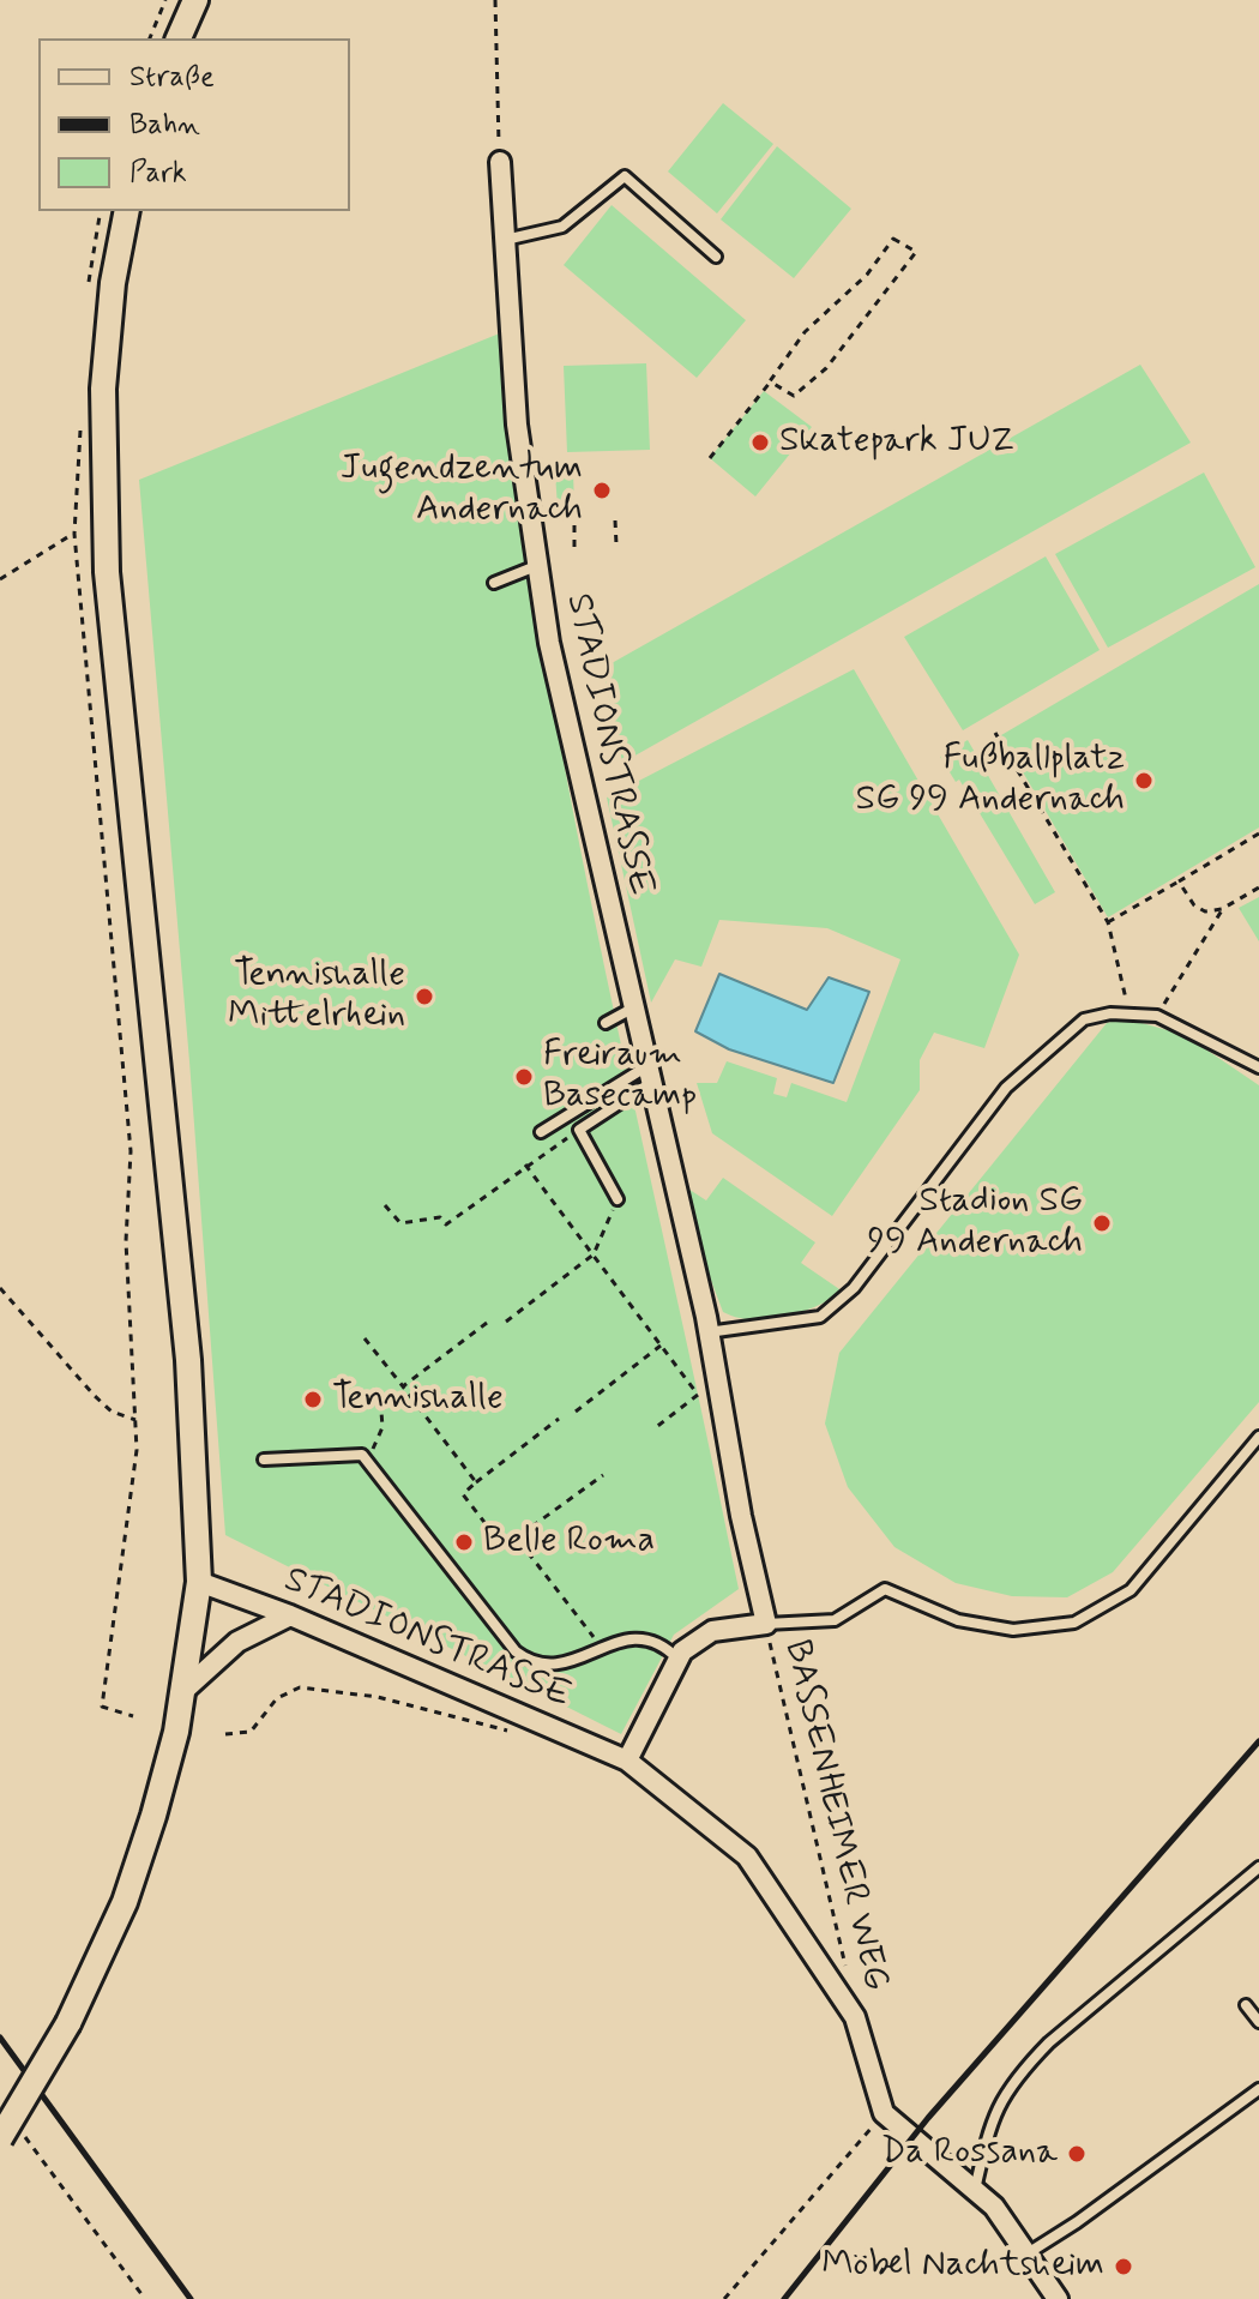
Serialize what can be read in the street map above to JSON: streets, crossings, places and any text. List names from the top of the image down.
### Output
{
  "streets": {
    "street": ["STADIONSTRASSE"],
    "path": ["BASSENHEIMER WEG"]
  },
  "crossings": [
    ["STADIONSTRASSE", "BASSENHEIMER WEG"]
  ],
  "places": [
    "Skatepark JUZ",
    "Jugendzentum Andernach",
    "Fußballplatz SG 99 Andernach",
    "Tennishalle Mittelrhein",
    "Freiraum Basecamp",
    "Stadion SG 99 Andernach",
    "Tennishalle",
    "Belle Roma",
    "Da Rossana",
    "Möbel Nachtsheim"
  ],
  "legend": ["Straße", "Bahn", "Park"]
}
